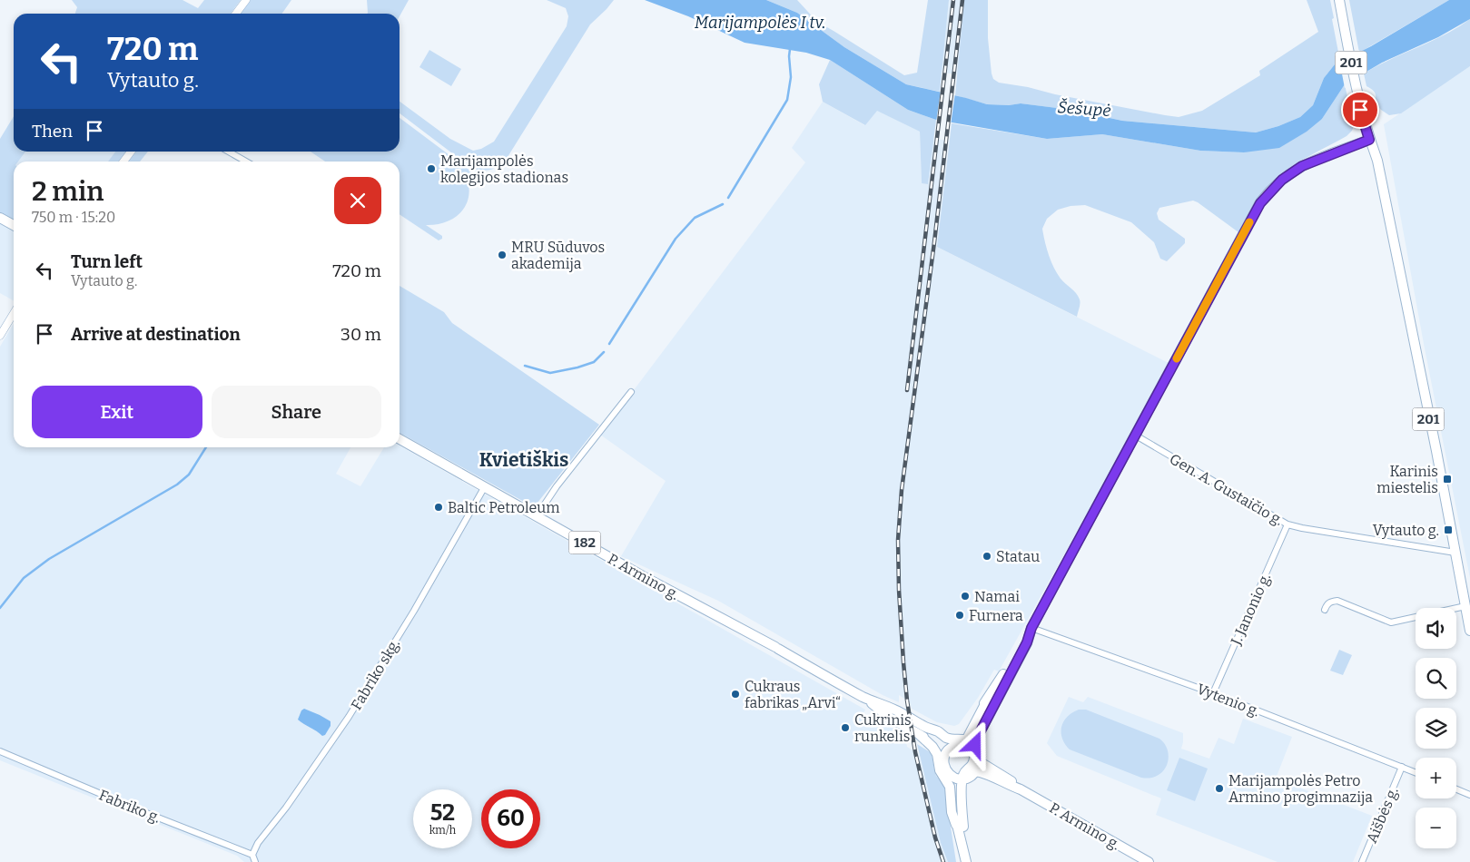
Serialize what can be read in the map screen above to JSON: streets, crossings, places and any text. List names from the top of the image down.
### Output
{
  "streets": {
    "main road": ["201", "182", "P. Armino g."],
    "street": [
      "Gen. A. Gustaičio g.",
      "J. Janonio g.",
      "Fabriko skg.",
      "Vytenio g.",
      "Fabriko g.",
      "Aišbės g."
    ]
  },
  "crossings": [
    ["201", "Gen. A. Gustaičio g."],
    ["Gen. A. Gustaičio g.", "J. Janonio g."],
    ["P. Armino g.", "Fabriko skg."],
    ["J. Janonio g.", "Vytenio g."],
    ["Fabriko skg.", "Fabriko g."],
    ["Vytenio g.", "Aišbės g."]
  ],
  "districts": ["Kvietiškis"],
  "water": ["Marijampolės I tv.", "Šešupė"],
  "places": {
    "other": [
      "Marijampolės kolegijos stadionas",
      "MRU Sūduvos akademija",
      "Baltic Petroleum",
      "Statau",
      "Namai",
      "Furnera",
      "Cukraus fabrikas „Arvi“",
      "Cukrinis runkelis",
      "Marijampolės Petro Armino progimnazija"
    ],
    "transit": ["Karinis miestelis", "Vytauto g."]
  },
  "page": {
    "turn": ["720 m", "Vytauto g."],
    "then": "Then",
    "heading": ["2 min", "750 m · 15:20"],
    "list": [
      {
        "name": "Turn left",
        "note": "Vytauto g.",
        "value": "720 m"
      },
      {
        "name": "Arrive at destination",
        "value": "30 m"
      }
    ],
    "buttons": ["Exit", "Share"],
    "map_buttons": ["+", "−"],
    "speed": "52 km/h",
    "limit": "60"
  }
}
